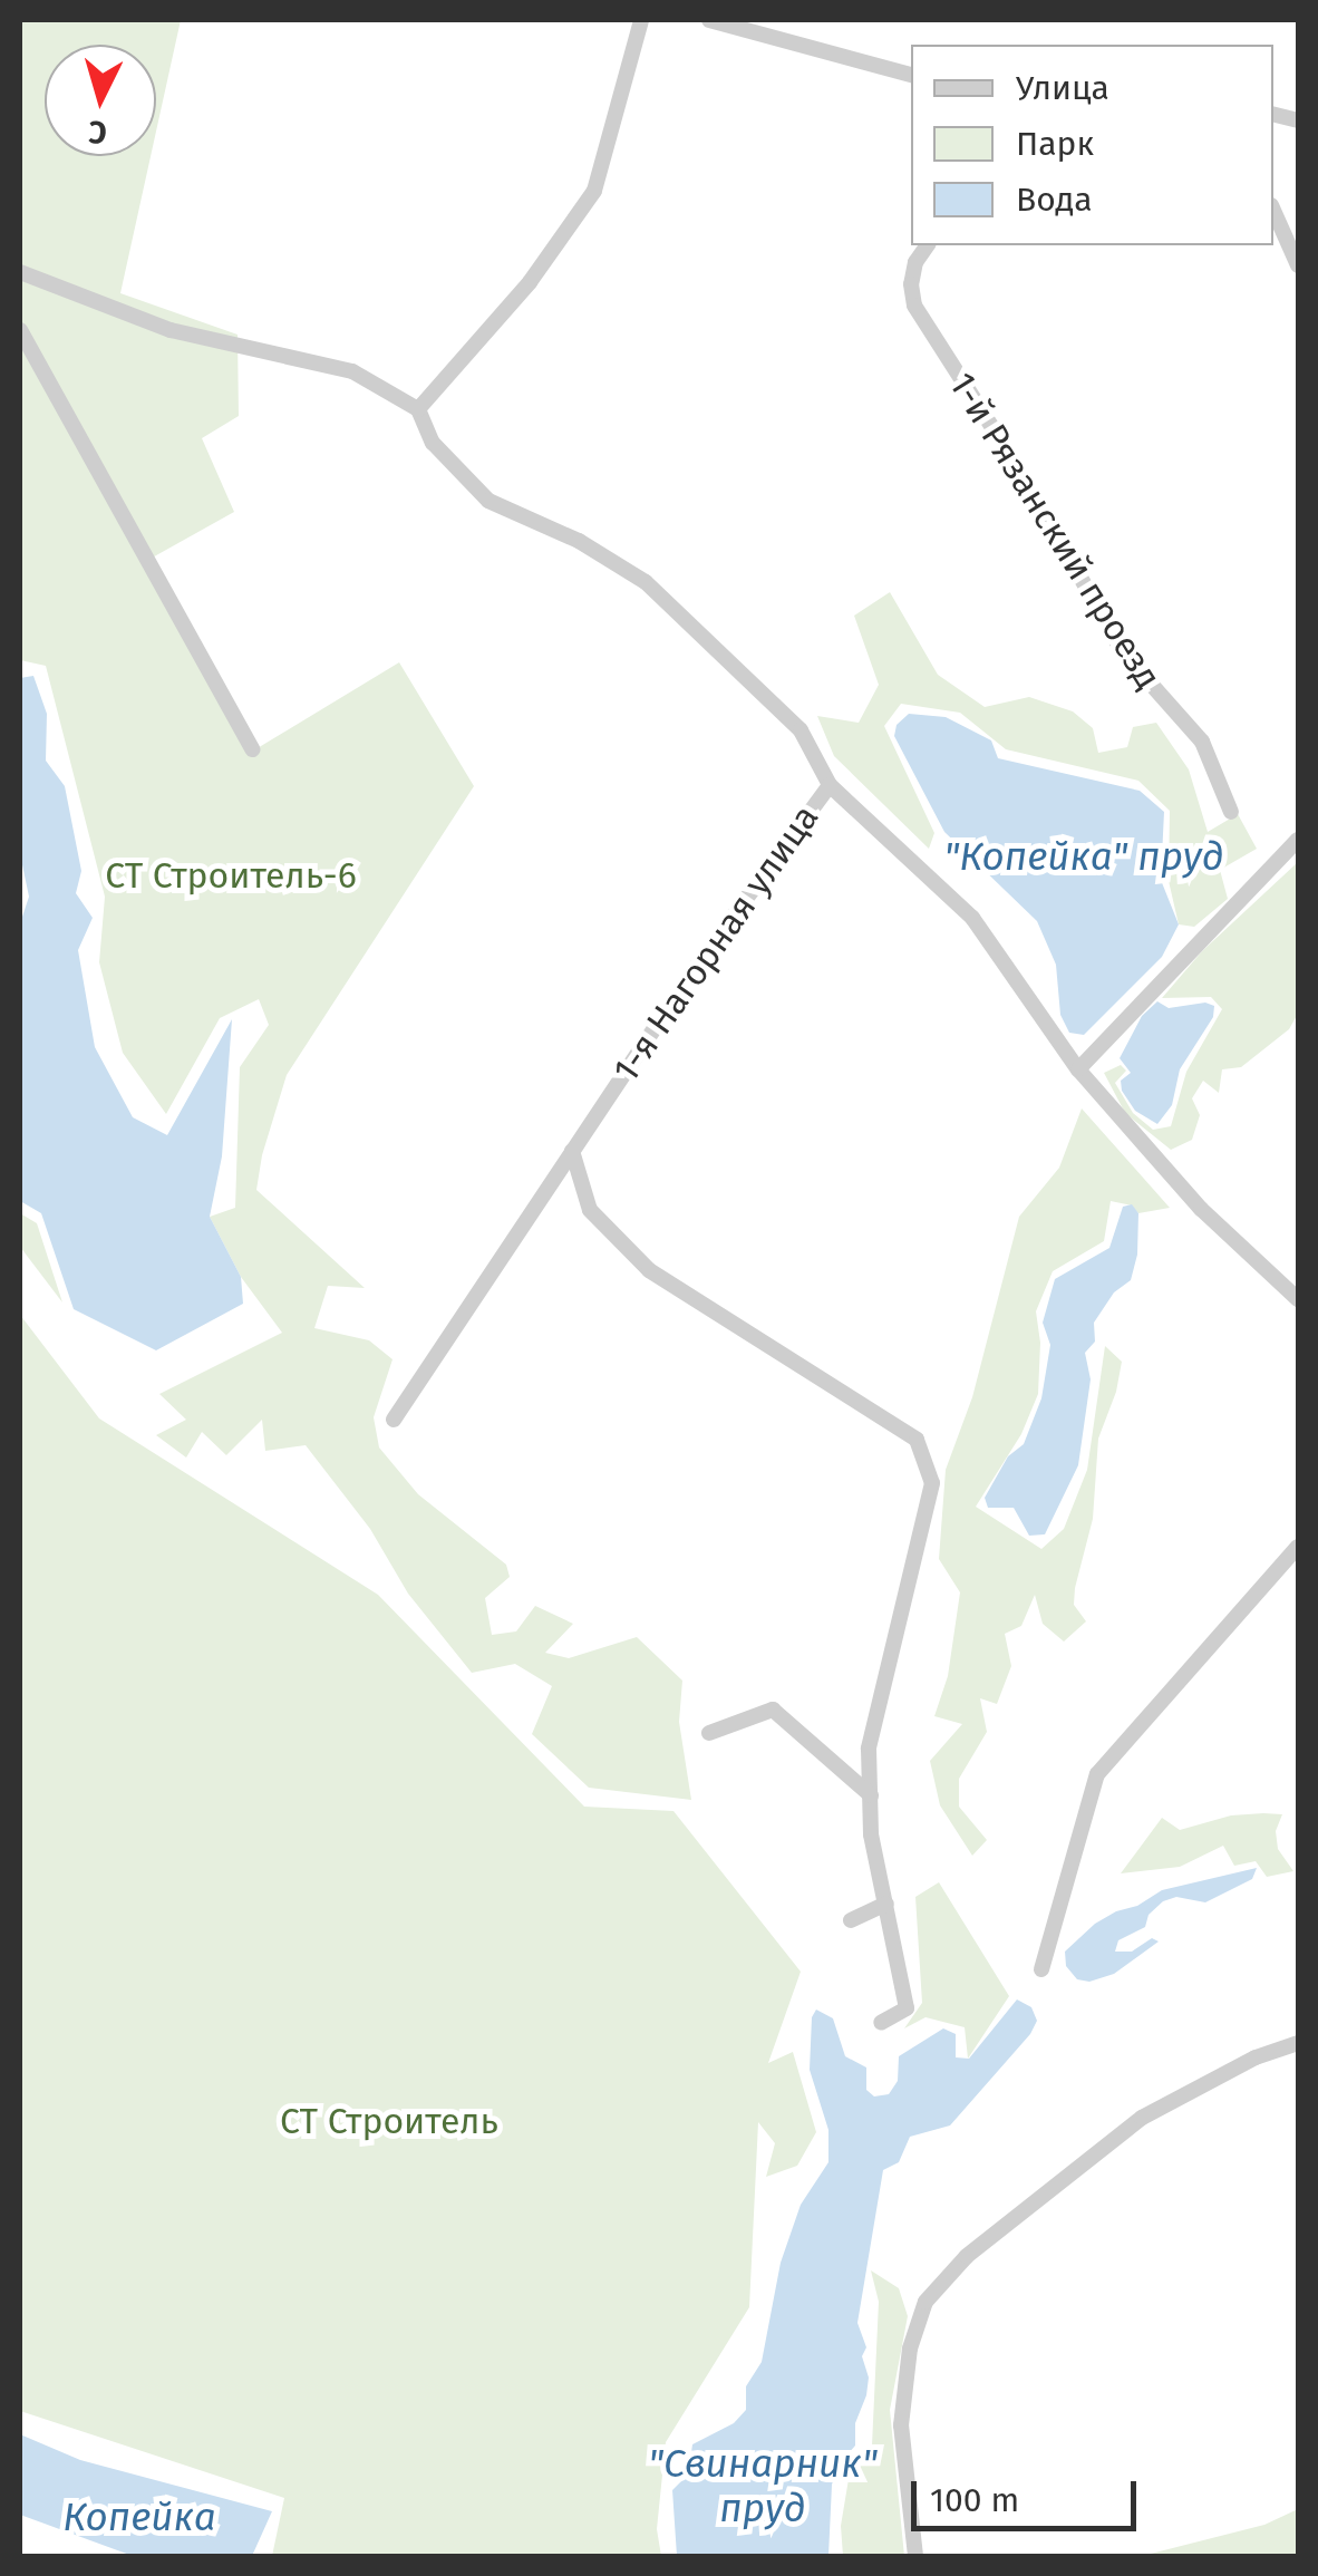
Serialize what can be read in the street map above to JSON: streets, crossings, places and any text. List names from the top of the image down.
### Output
{
  "streets": {
    "street": ["1-й Рязанский проезд", "1-я Нагорная улица"]
  },
  "water": ["\"Копейка\" пруд", "\"Свинарник\" пруд", "Копейка"],
  "parks": ["СТ Строитель-6", "СТ Строитель"],
  "legend": ["Улица", "Парк", "Вода"],
  "scale_bar": "100 m",
  "north": "bottom"
}
